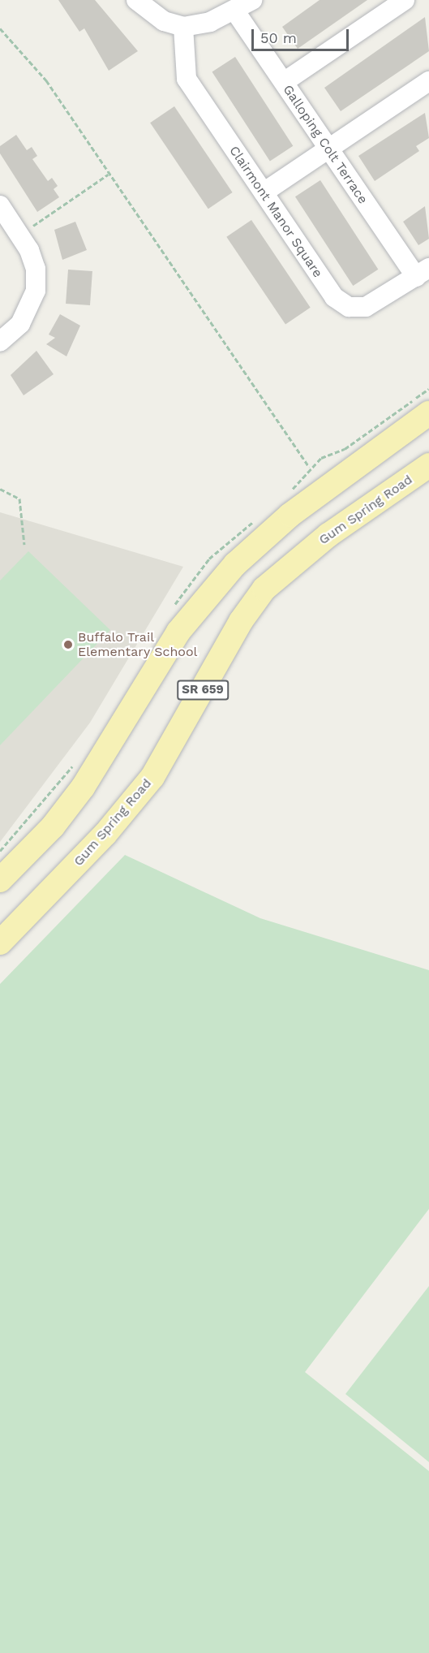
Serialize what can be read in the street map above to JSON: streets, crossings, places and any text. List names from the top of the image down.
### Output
{
  "streets": {
    "main road": ["Gum Spring Road", "SR 659"],
    "street": ["Galloping Colt Terrace", "Clairmont Manor Square"]
  },
  "crossings": [
    ["Galloping Colt Terrace", "Clairmont Manor Square"]
  ],
  "places": ["Buffalo Trail Elementary School"],
  "scale_bar": "50 m"
}
